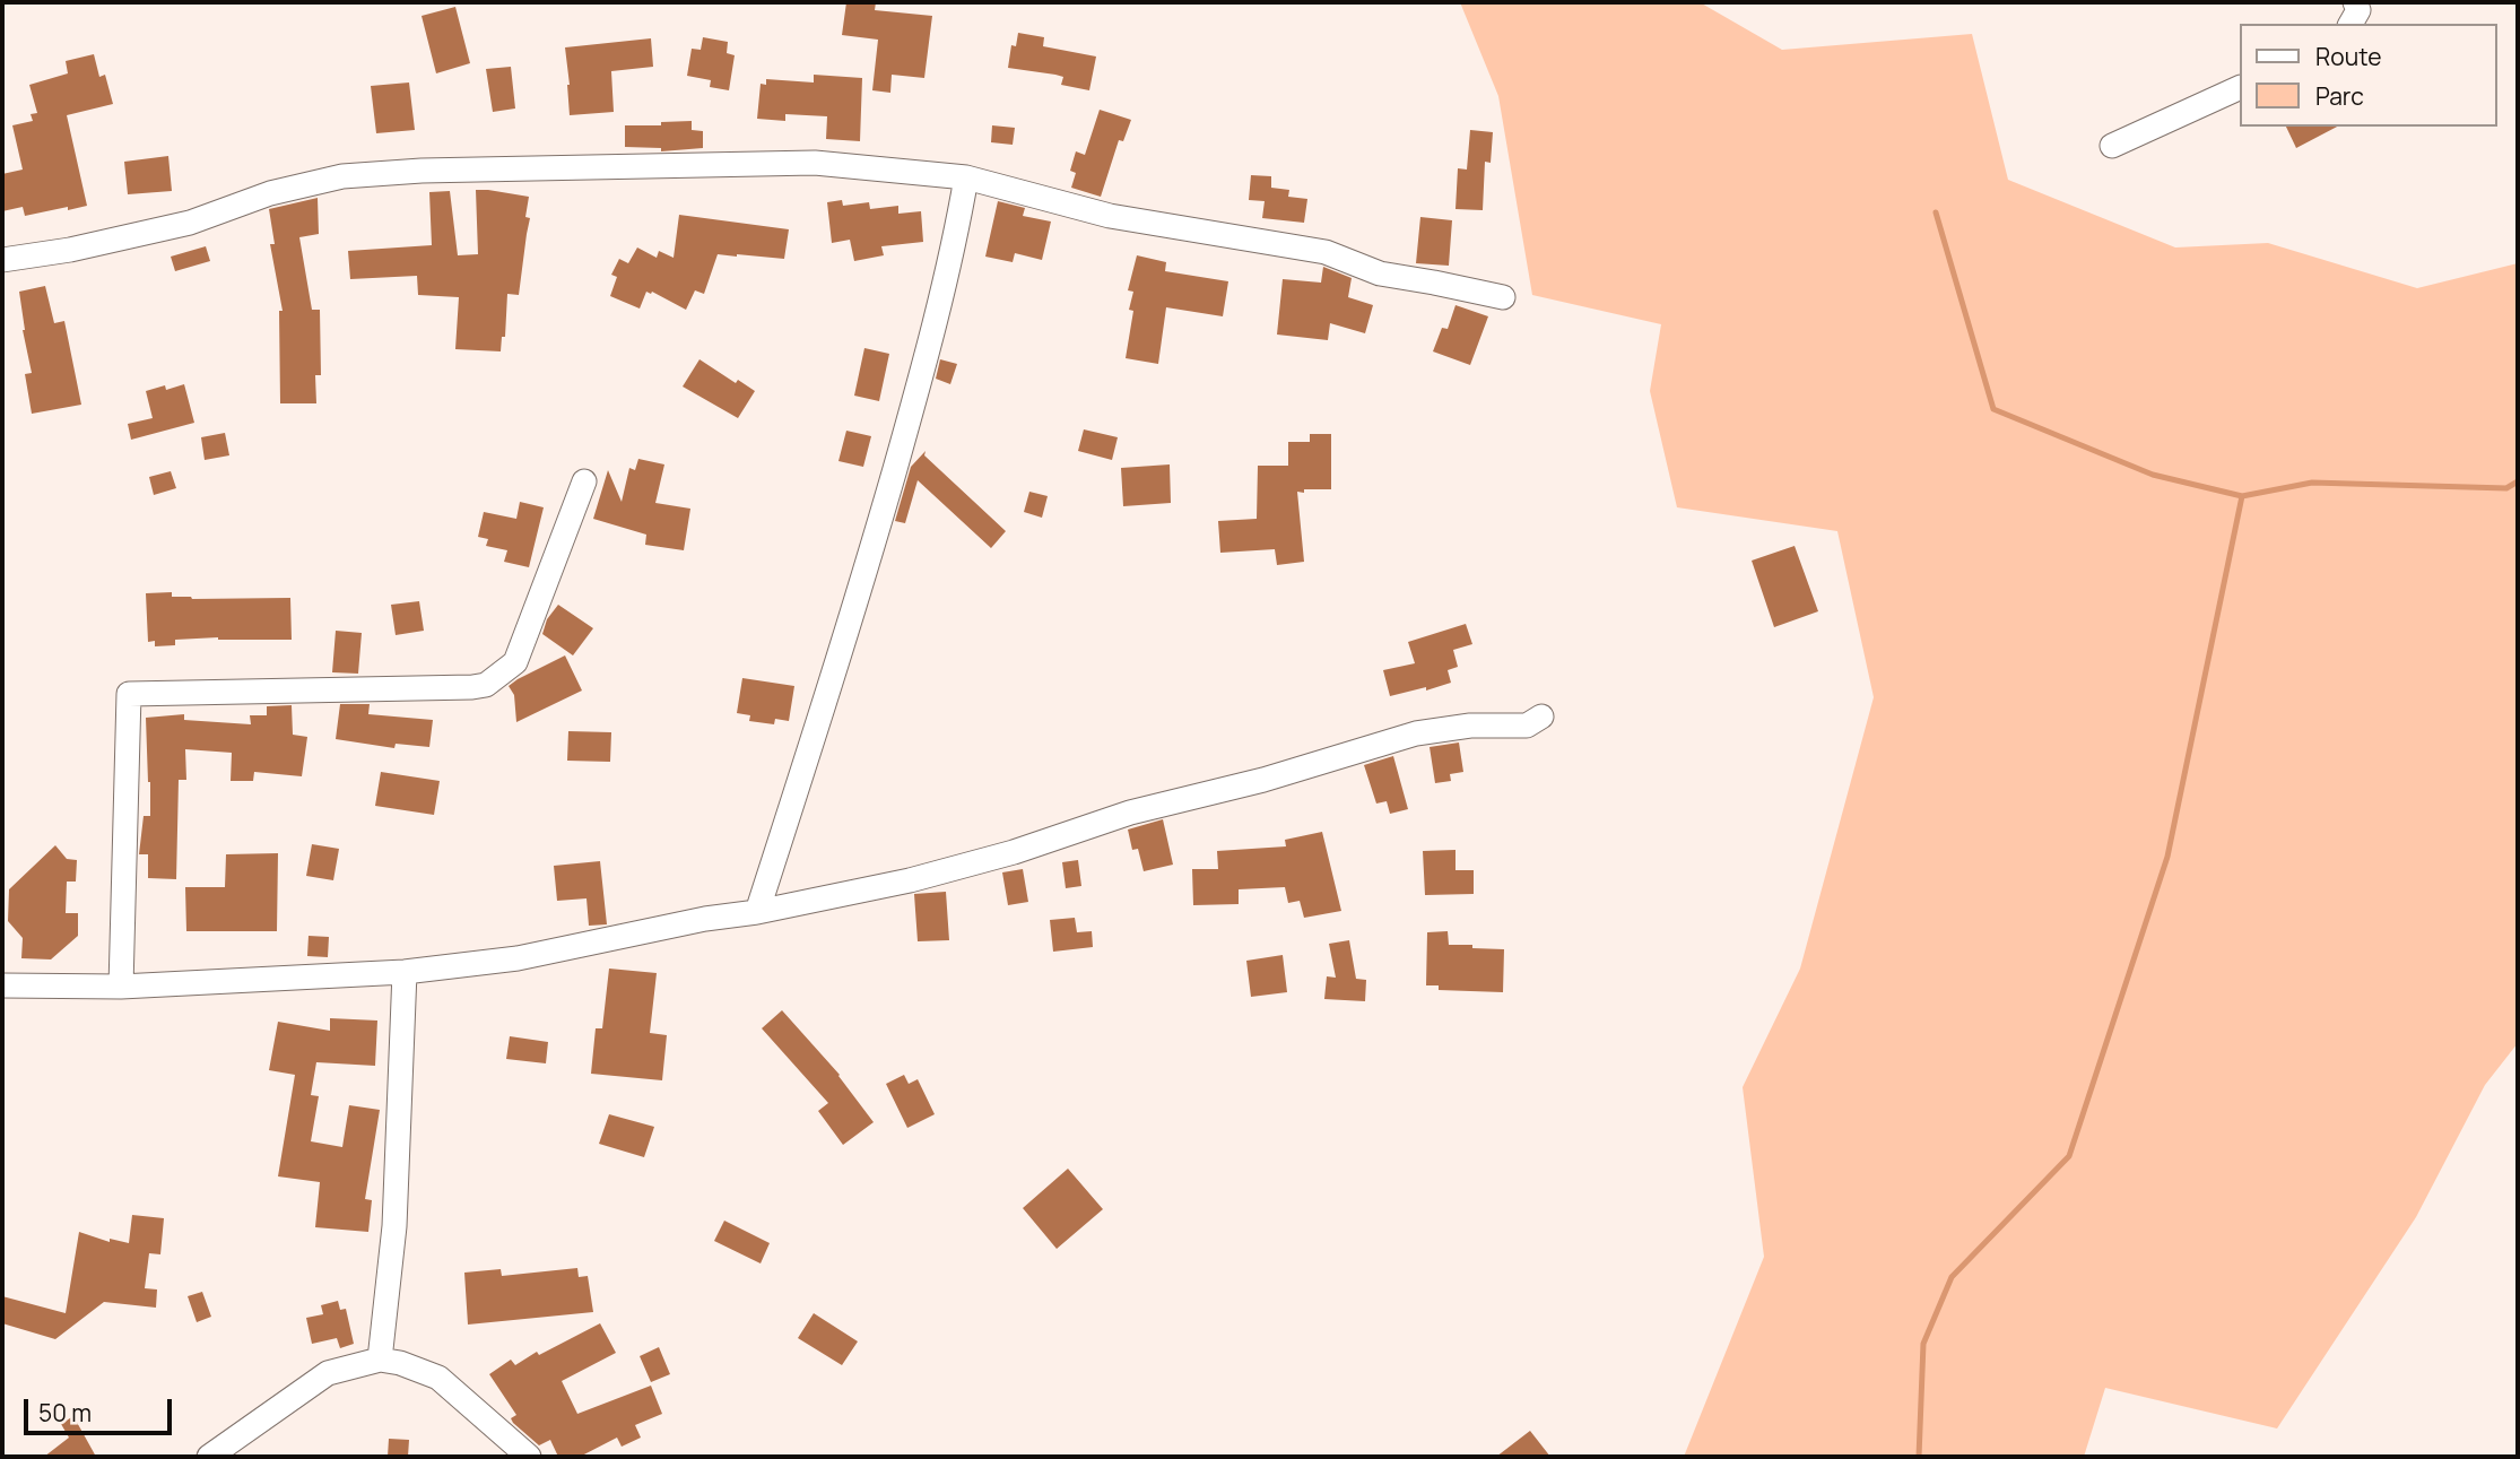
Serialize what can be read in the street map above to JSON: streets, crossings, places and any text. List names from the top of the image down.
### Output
{
  "legend": ["Route", "Parc"],
  "scale_bar": "50 m"
}
